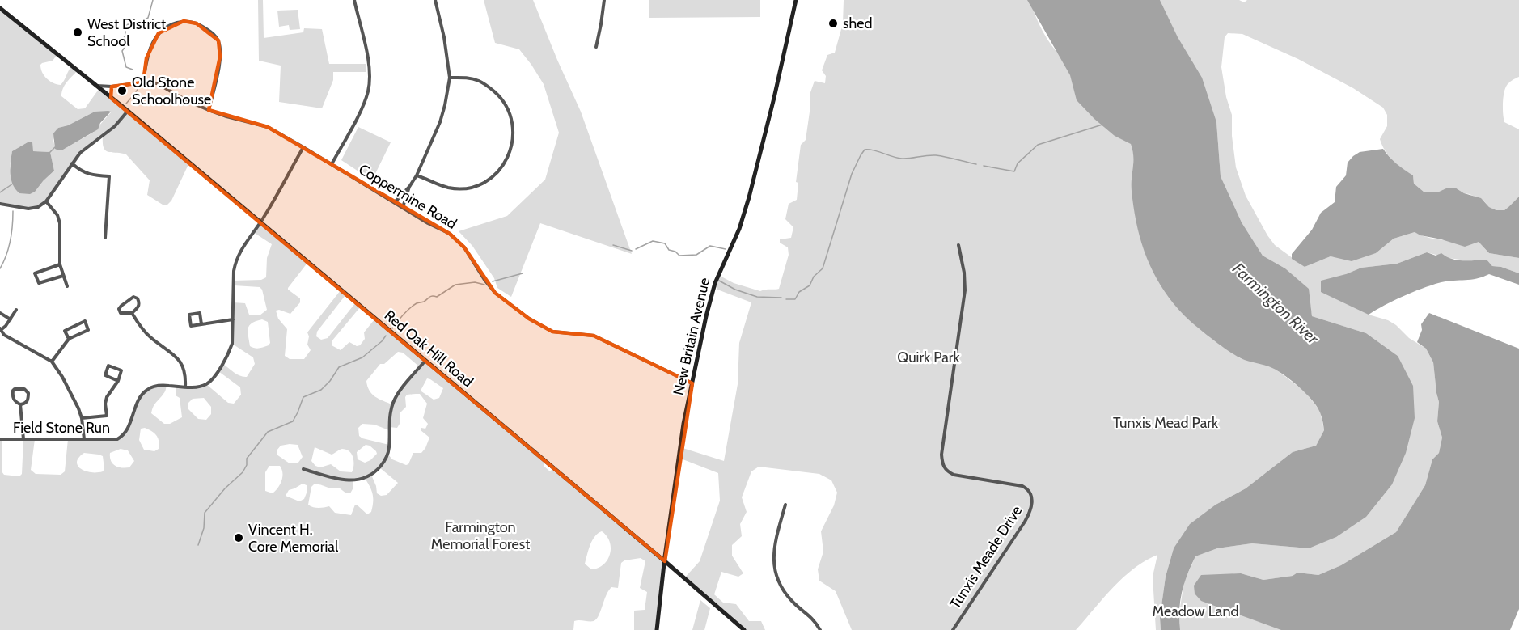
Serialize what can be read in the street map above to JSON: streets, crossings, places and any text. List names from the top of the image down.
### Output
{
  "streets": {
    "street": [
      "Coppermine Road",
      "New Britain Avenue",
      "Red Oak Hill Road",
      "Field Stone Run",
      "Tunxis Meade Drive"
    ]
  },
  "crossings": [
    ["Coppermine Road", "New Britain Avenue"],
    ["Coppermine Road", "Red Oak Hill Road"],
    ["Coppermine Road", "Field Stone Run"],
    ["New Britain Avenue", "Red Oak Hill Road"],
    ["Red Oak Hill Road", "Field Stone Run"]
  ],
  "water": ["Farmington River"],
  "parks": [
    "Quirk Park",
    "Tunxis Mead Park",
    "Farmington Memorial Forest",
    "Meadow Land"
  ],
  "places": [
    "shed",
    "West District School",
    "Old Stone Schoolhouse",
    "Vincent H. Core Memorial"
  ]
}
